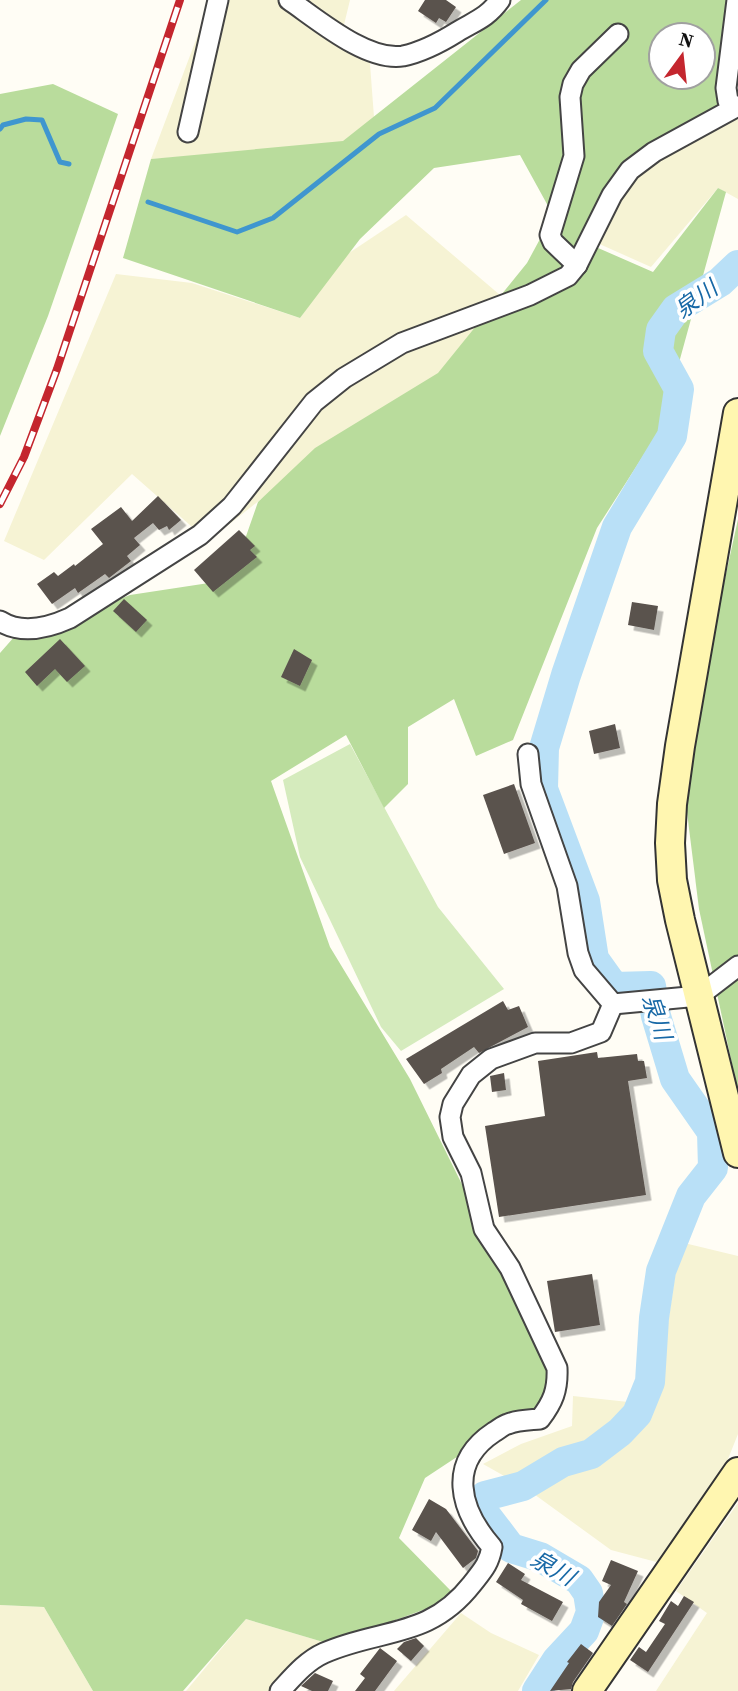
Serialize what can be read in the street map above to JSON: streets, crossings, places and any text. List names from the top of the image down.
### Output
{
  "water": ["泉川"],
  "north": "top"
}
